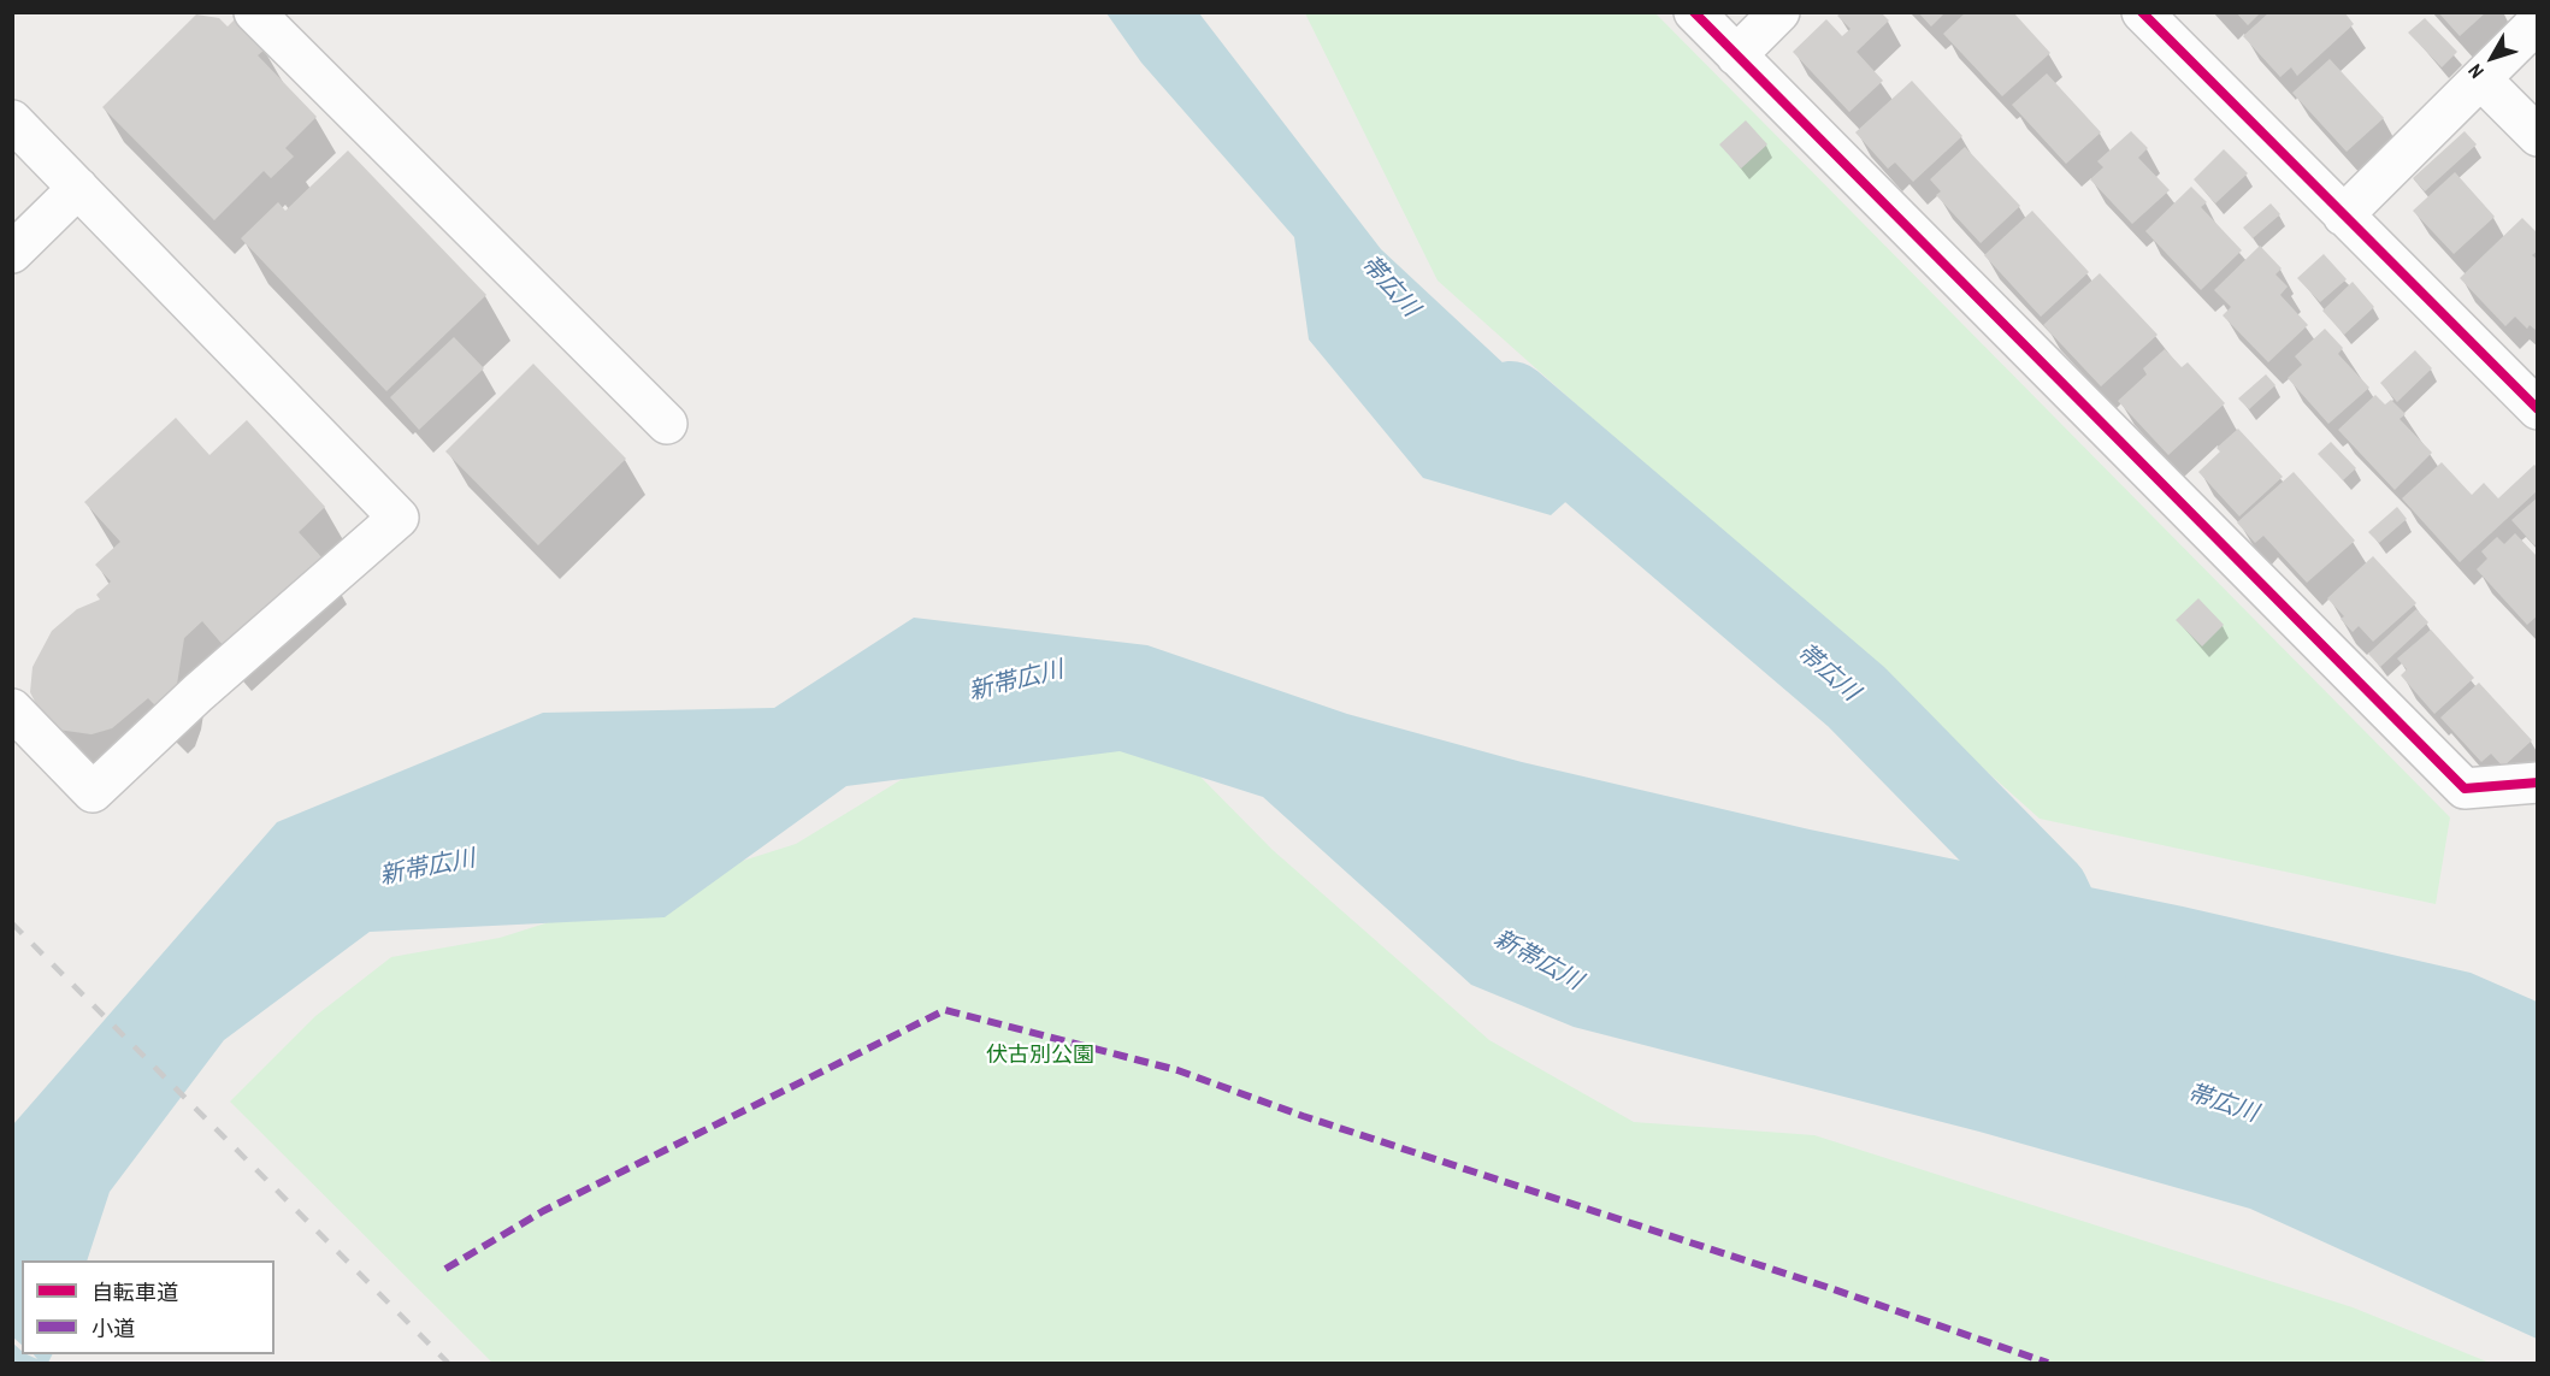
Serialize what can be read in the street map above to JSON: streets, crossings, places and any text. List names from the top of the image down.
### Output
{
  "water": ["帯広川", "新帯広川"],
  "parks": ["伏古別公園"],
  "legend": ["自転車道", "小道"],
  "north": "bottom left"
}
